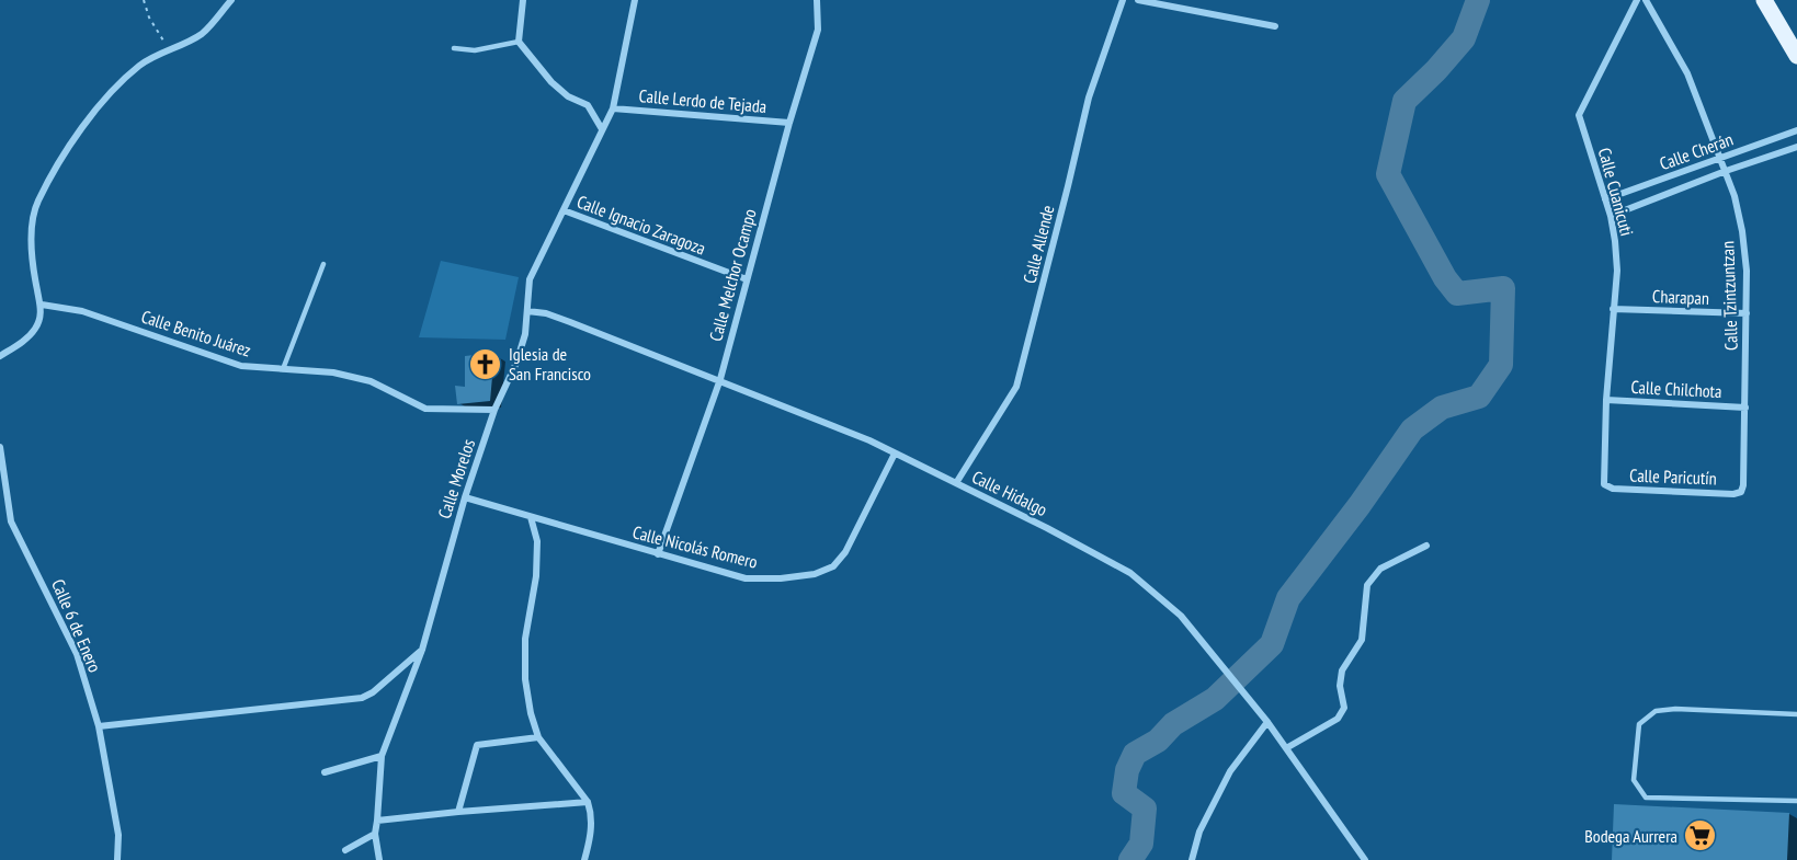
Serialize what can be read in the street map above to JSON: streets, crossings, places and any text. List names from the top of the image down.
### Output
{
  "streets": {
    "street": [
      "Calle Lerdo de Tejada",
      "Calle Cherán",
      "Calle Cuanicuti",
      "Calle Ignacio Zaragoza",
      "Calle Allende",
      "Calle Melchor Ocampo",
      "Calle Tzintzuntzan",
      "Charapan",
      "Calle Benito Juárez",
      "Calle Chilchota",
      "Calle Paricutín",
      "Calle Morelos",
      "Calle Hidalgo",
      "Calle Nicolás Romero",
      "Calle 6 de Enero"
    ]
  },
  "crossings": [
    ["Calle Lerdo de Tejada", "Calle Melchor Ocampo"],
    ["Calle Lerdo de Tejada", "Calle Morelos"],
    ["Calle Cherán", "Calle Cuanicuti"],
    ["Calle Cherán", "Calle Tzintzuntzan"],
    ["Calle Cuanicuti", "Charapan"],
    ["Calle Cuanicuti", "Calle Chilchota"],
    ["Calle Cuanicuti", "Calle Paricutín"],
    ["Calle Ignacio Zaragoza", "Calle Melchor Ocampo"],
    ["Calle Ignacio Zaragoza", "Calle Morelos"],
    ["Calle Allende", "Calle Hidalgo"],
    ["Calle Melchor Ocampo", "Calle Hidalgo"],
    ["Calle Melchor Ocampo", "Calle Nicolás Romero"],
    ["Calle Tzintzuntzan", "Charapan"],
    ["Calle Tzintzuntzan", "Calle Chilchota"],
    ["Calle Tzintzuntzan", "Calle Paricutín"],
    ["Calle Benito Juárez", "Calle Morelos"],
    ["Calle Morelos", "Calle Hidalgo"],
    ["Calle Morelos", "Calle Nicolás Romero"],
    ["Calle Hidalgo", "Calle Nicolás Romero"]
  ],
  "places": {
    "church": ["Iglesia de San Francisco"],
    "supermarket": ["Bodega Aurrera"]
  }
}
